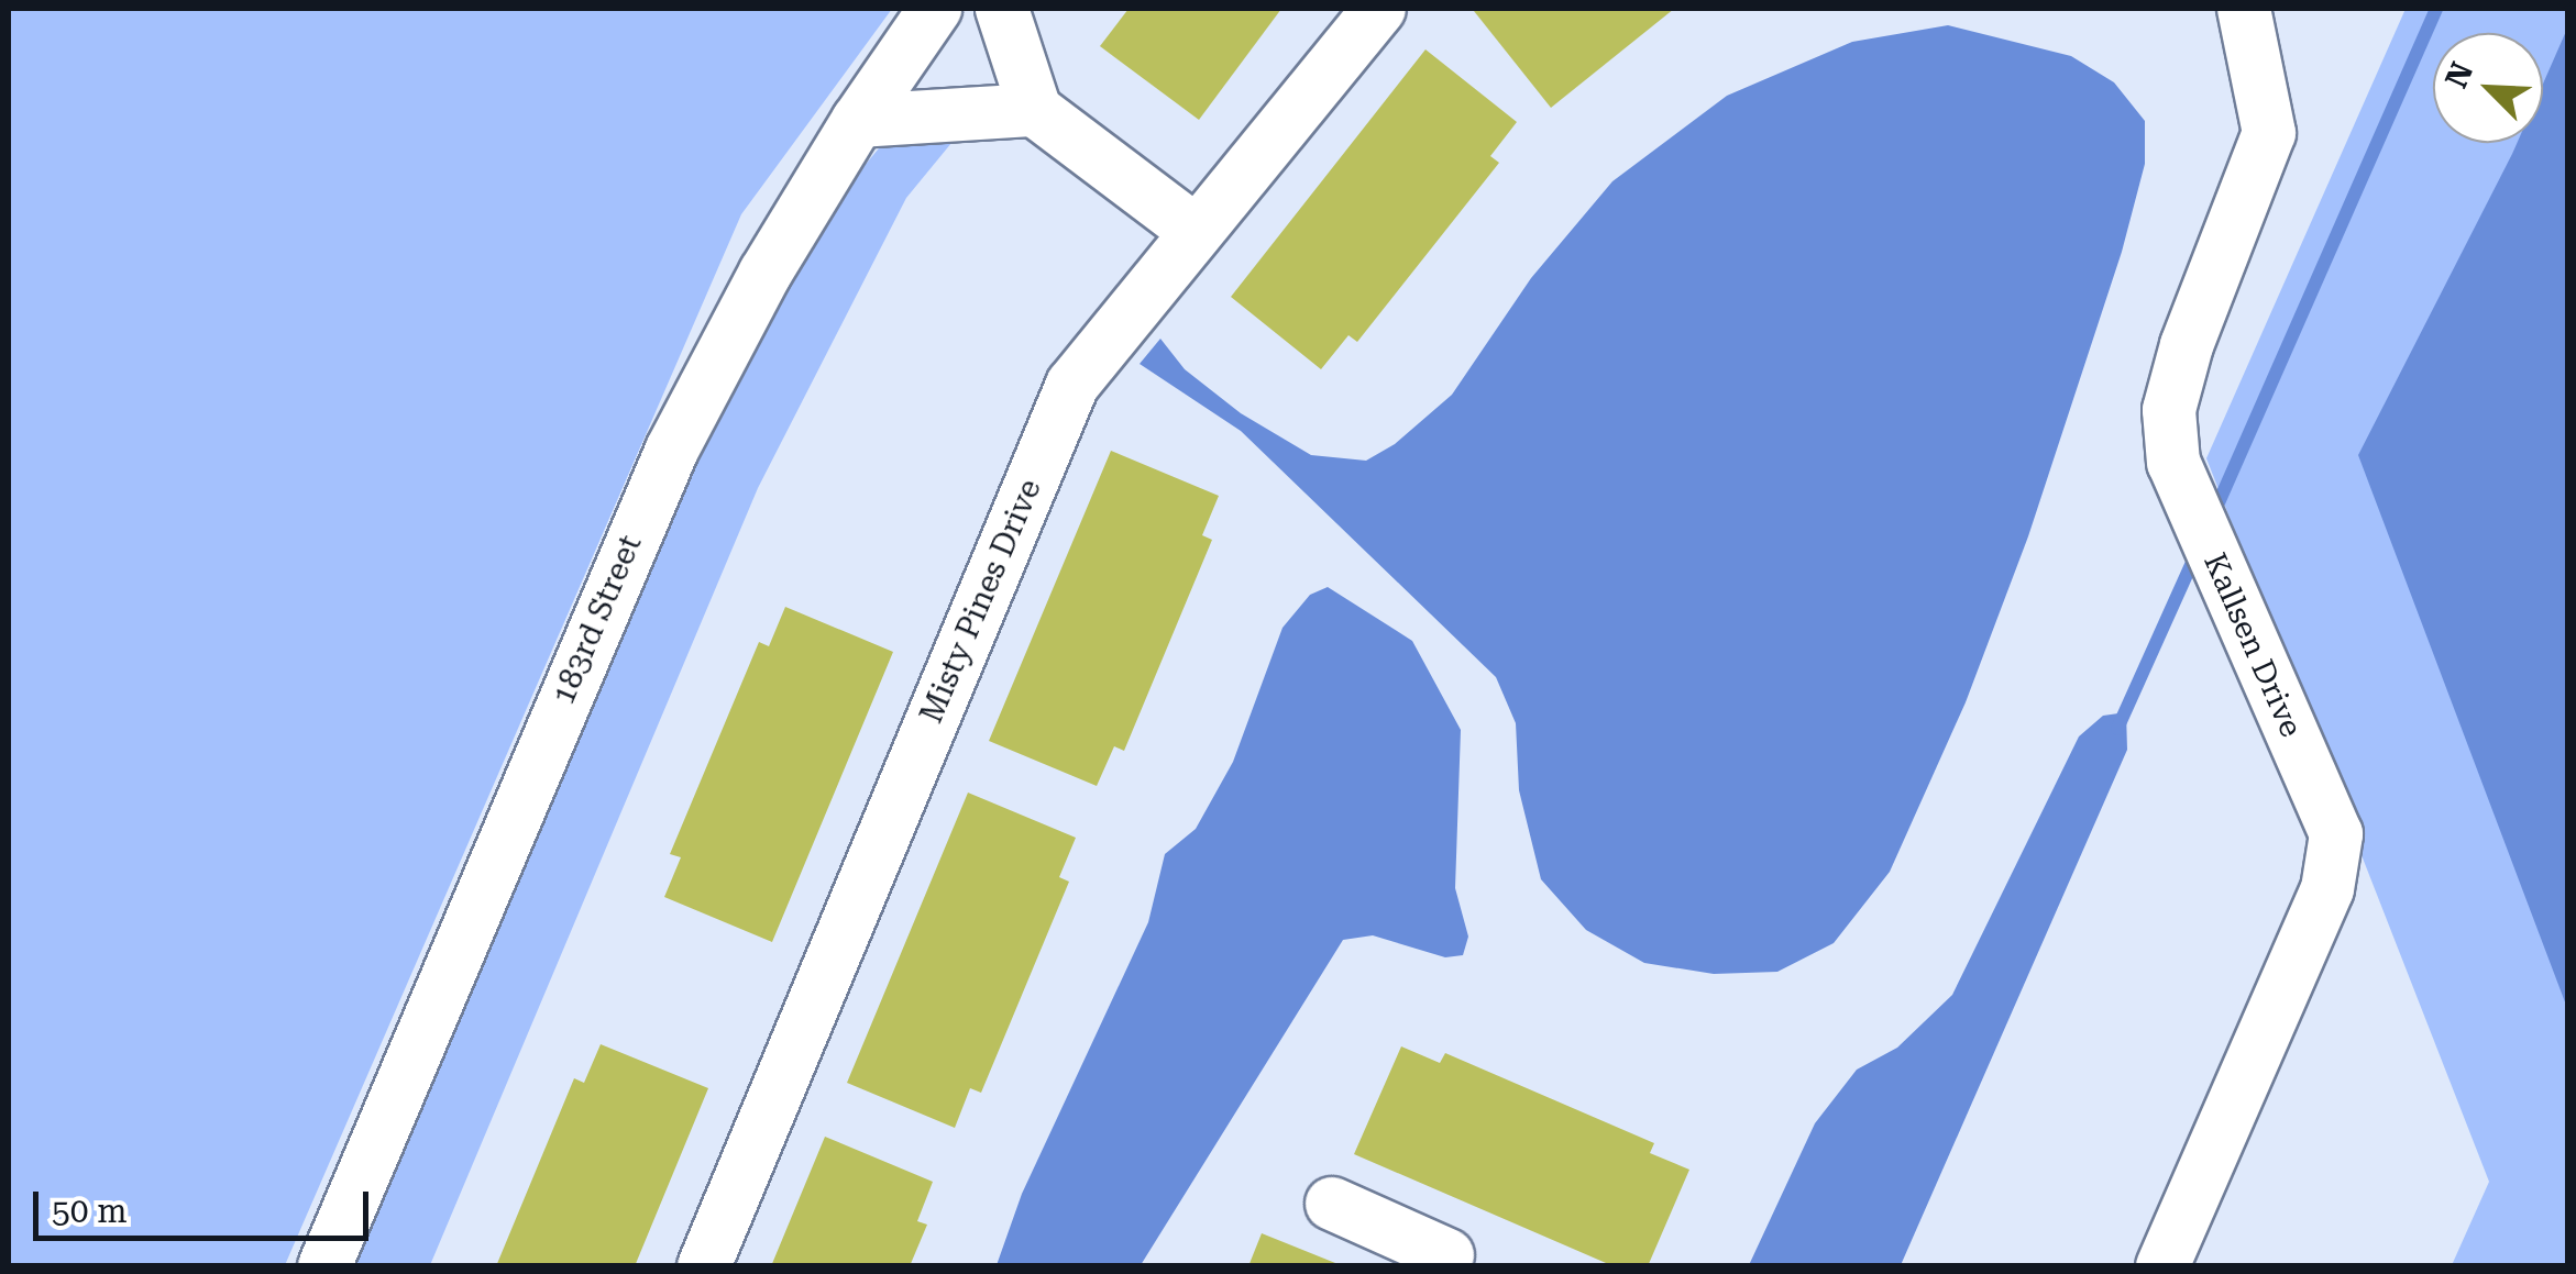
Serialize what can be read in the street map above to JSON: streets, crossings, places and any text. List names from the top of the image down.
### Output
{
  "streets": {
    "street": ["Misty Pines Drive", "183rd Street", "Kallsen Drive"]
  },
  "scale_bar": "50 m",
  "north": "top left"
}
